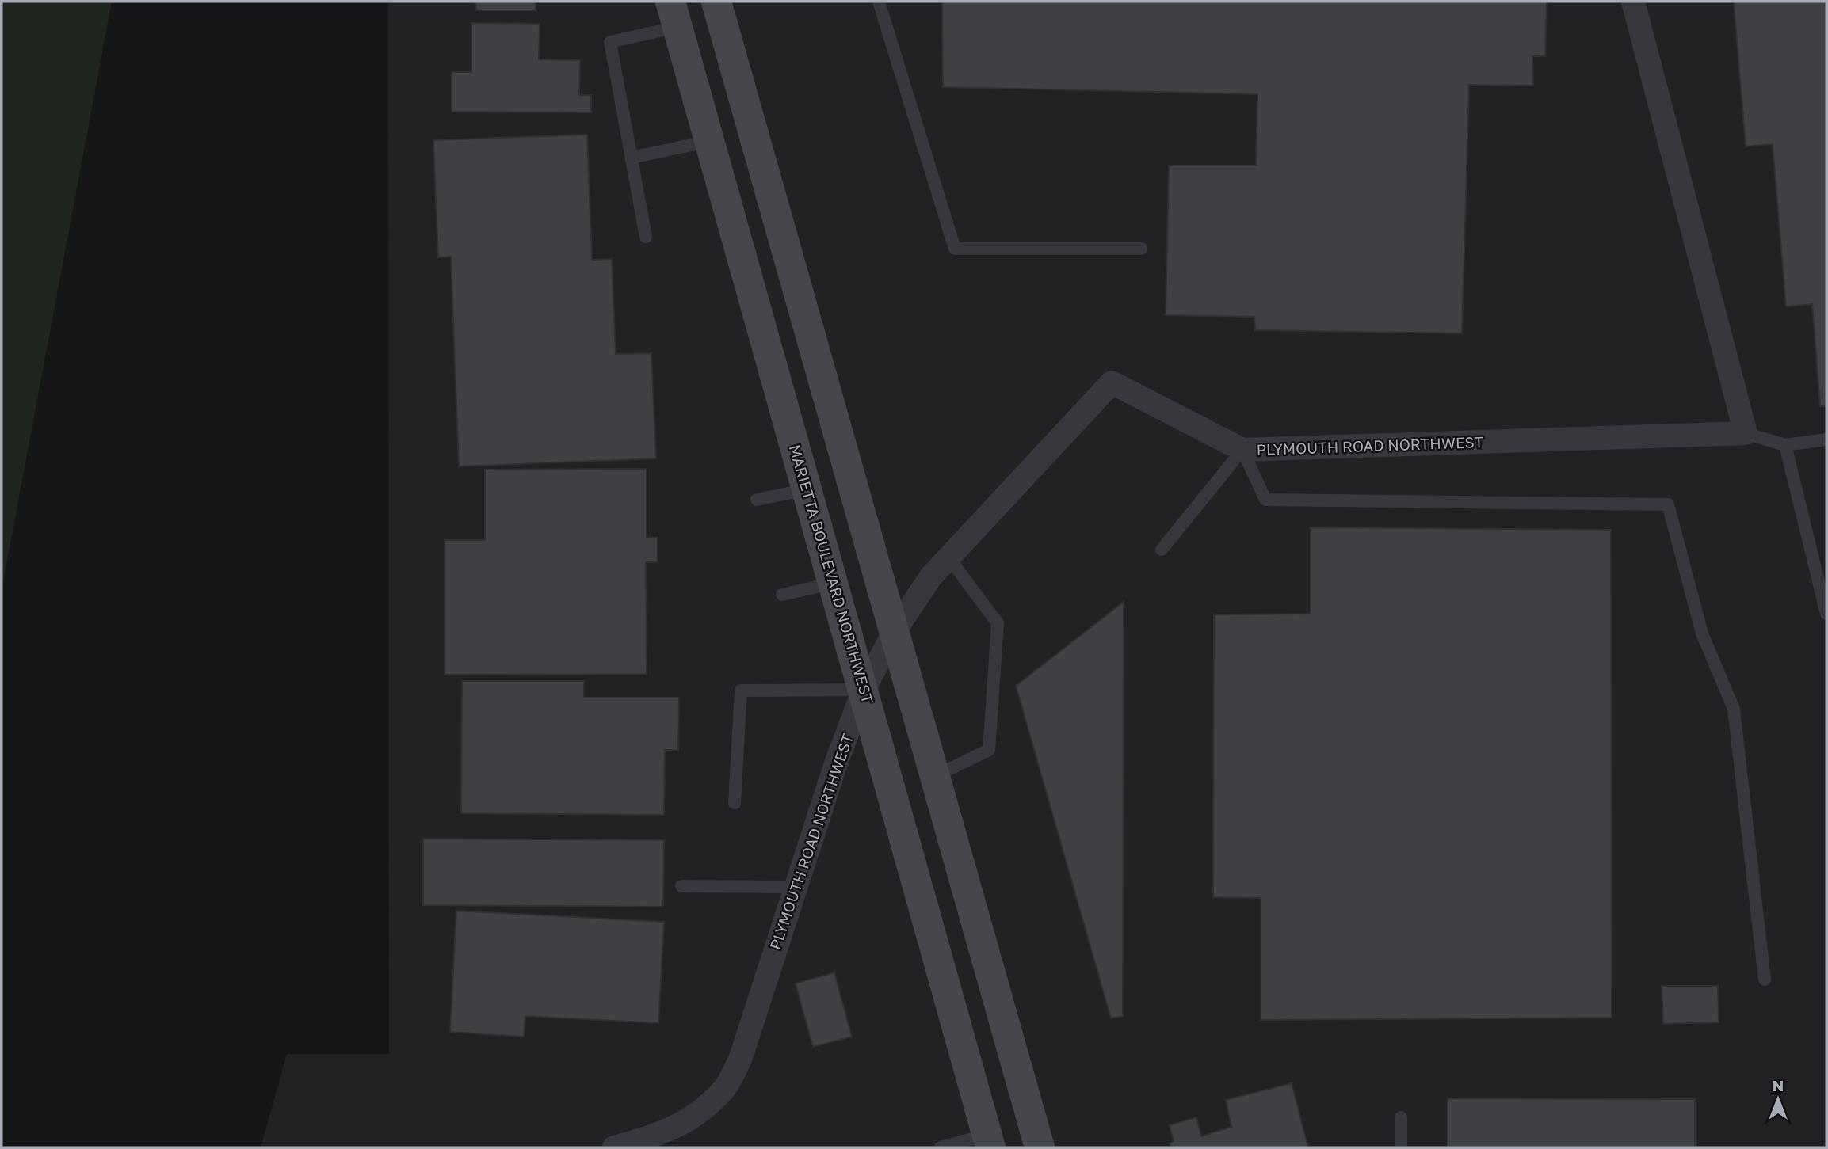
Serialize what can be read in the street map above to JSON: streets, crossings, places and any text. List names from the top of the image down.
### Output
{
  "streets": {
    "main road": ["MARIETTA BOULEVARD NORTHWEST"],
    "street": ["PLYMOUTH ROAD NORTHWEST"]
  },
  "crossings": [
    ["PLYMOUTH ROAD NORTHWEST", "MARIETTA BOULEVARD NORTHWEST"]
  ],
  "north": "top"
}
